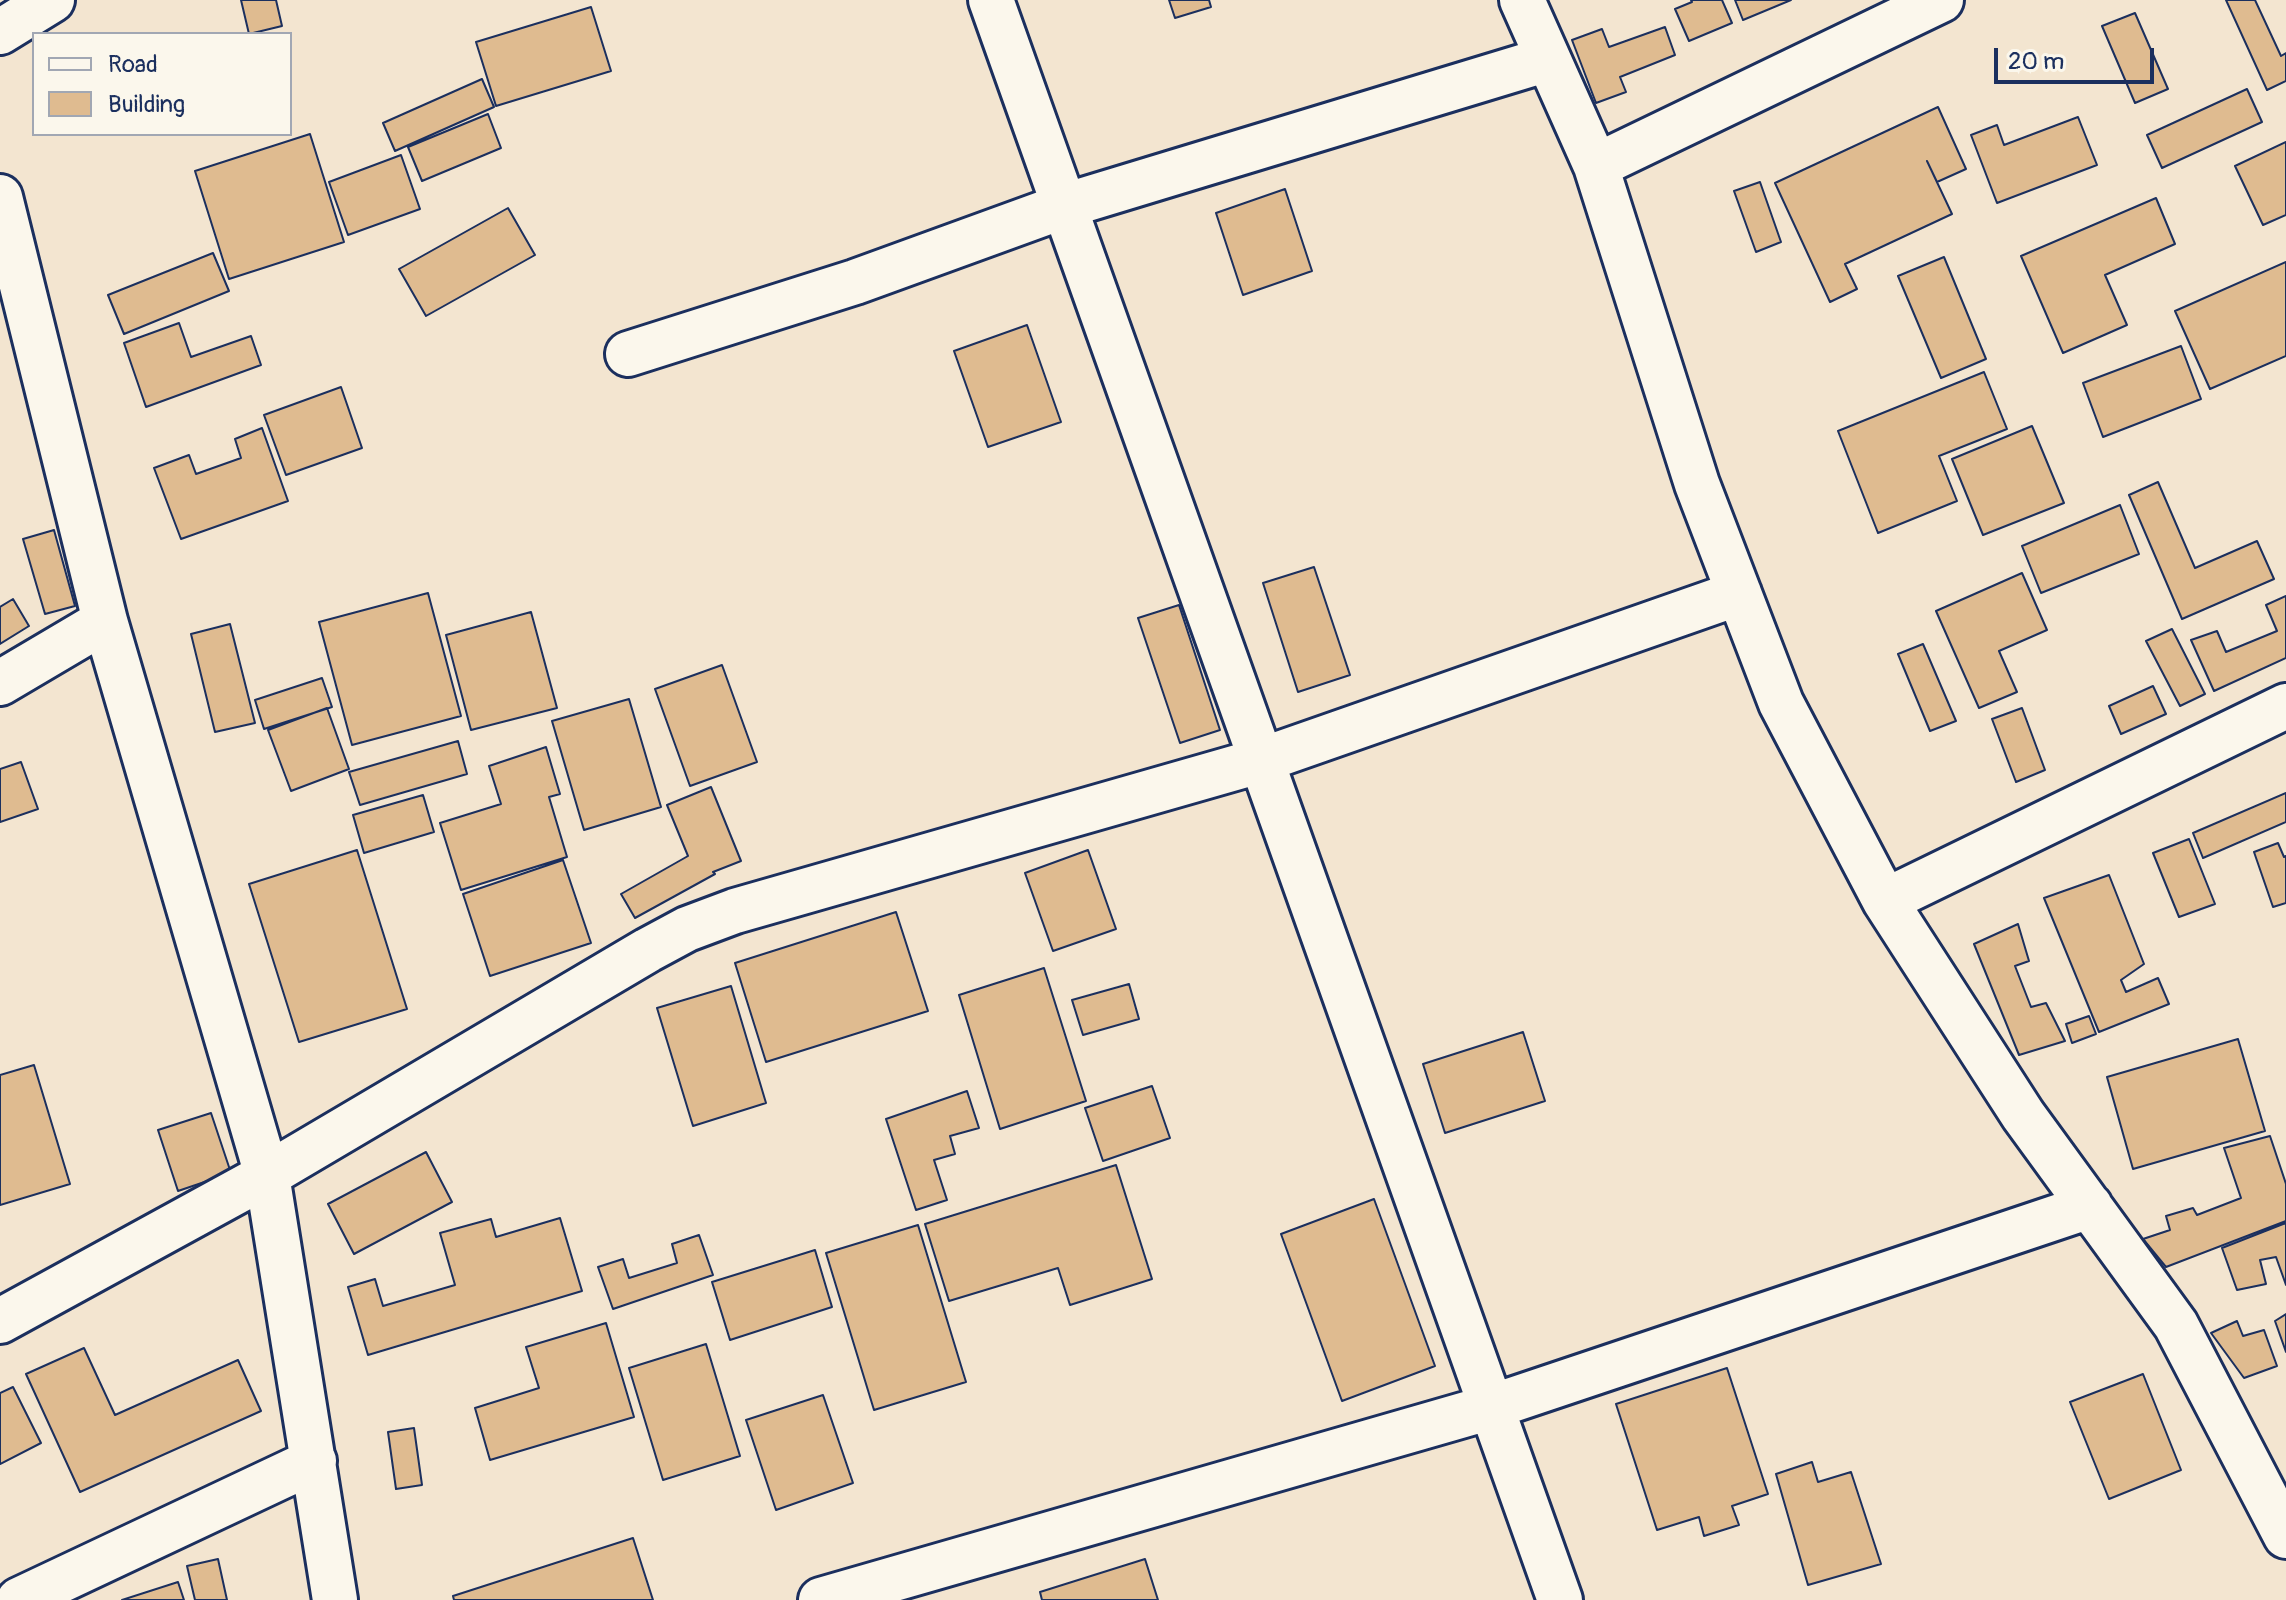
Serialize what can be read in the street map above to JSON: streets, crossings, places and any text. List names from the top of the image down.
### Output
{
  "legend": ["Road", "Building"],
  "scale_bar": "20 m"
}
